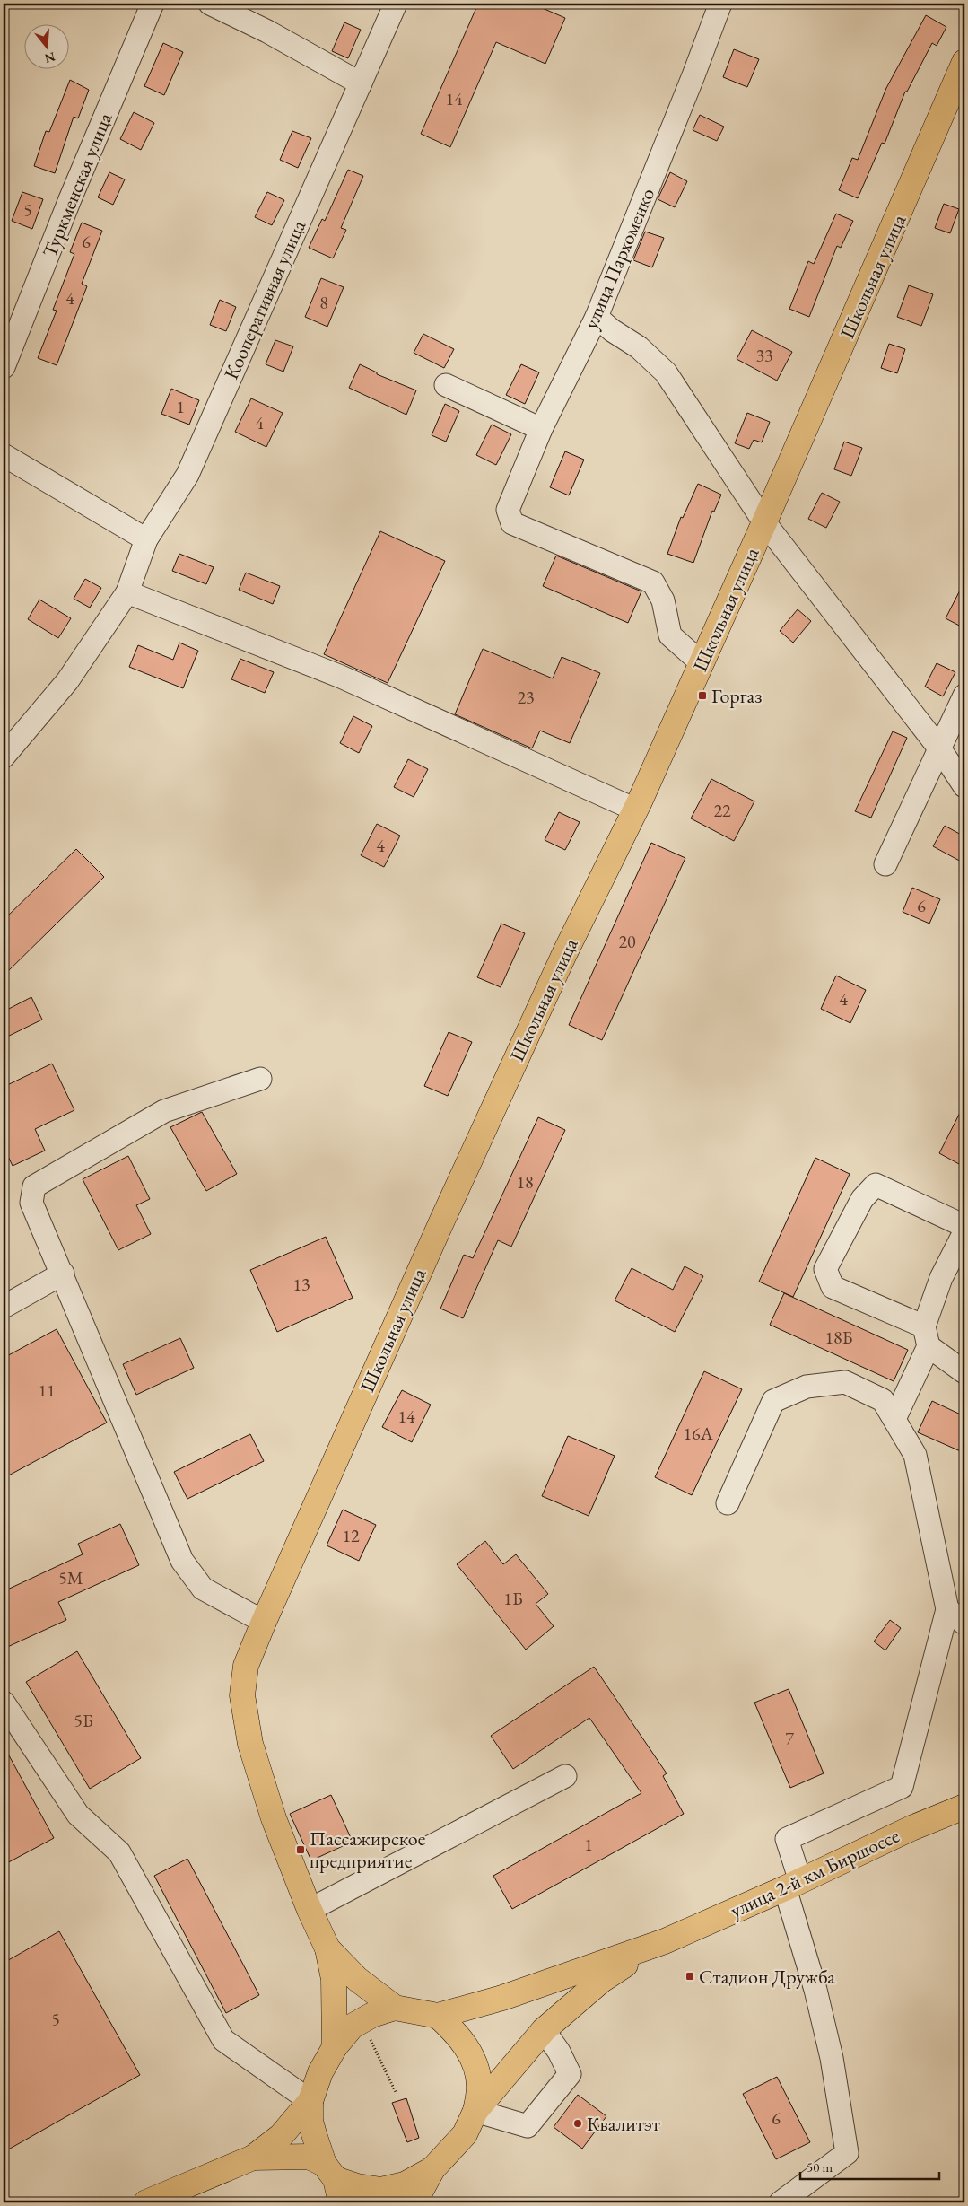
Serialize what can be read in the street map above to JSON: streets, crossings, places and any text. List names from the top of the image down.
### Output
{
  "streets": {
    "main road": ["Школьная улица", "улица 2-й км Биршоссе"],
    "street": ["Туркменская улица", "улица Пархоменко", "Кооперативная улица"]
  },
  "crossings": [
    ["улица Пархоменко", "Школьная улица"]
  ],
  "places": {
    "transit": ["Горгаз", "Пассажирское предприятие", "Стадион Дружба"],
    "other": ["Квалитэт"]
  },
  "house_numbers": [
    "14",
    "5",
    "6",
    "4",
    "8",
    "33",
    "1",
    "4",
    "23",
    "22",
    "4",
    "6",
    "20",
    "4",
    "18",
    "13",
    "18Б",
    "11",
    "14",
    "16А",
    "12",
    "5М",
    "1Б",
    "5Б",
    "7",
    "1",
    "5",
    "6"
  ],
  "scale_bar": "50 m",
  "north": "bottom"
}
